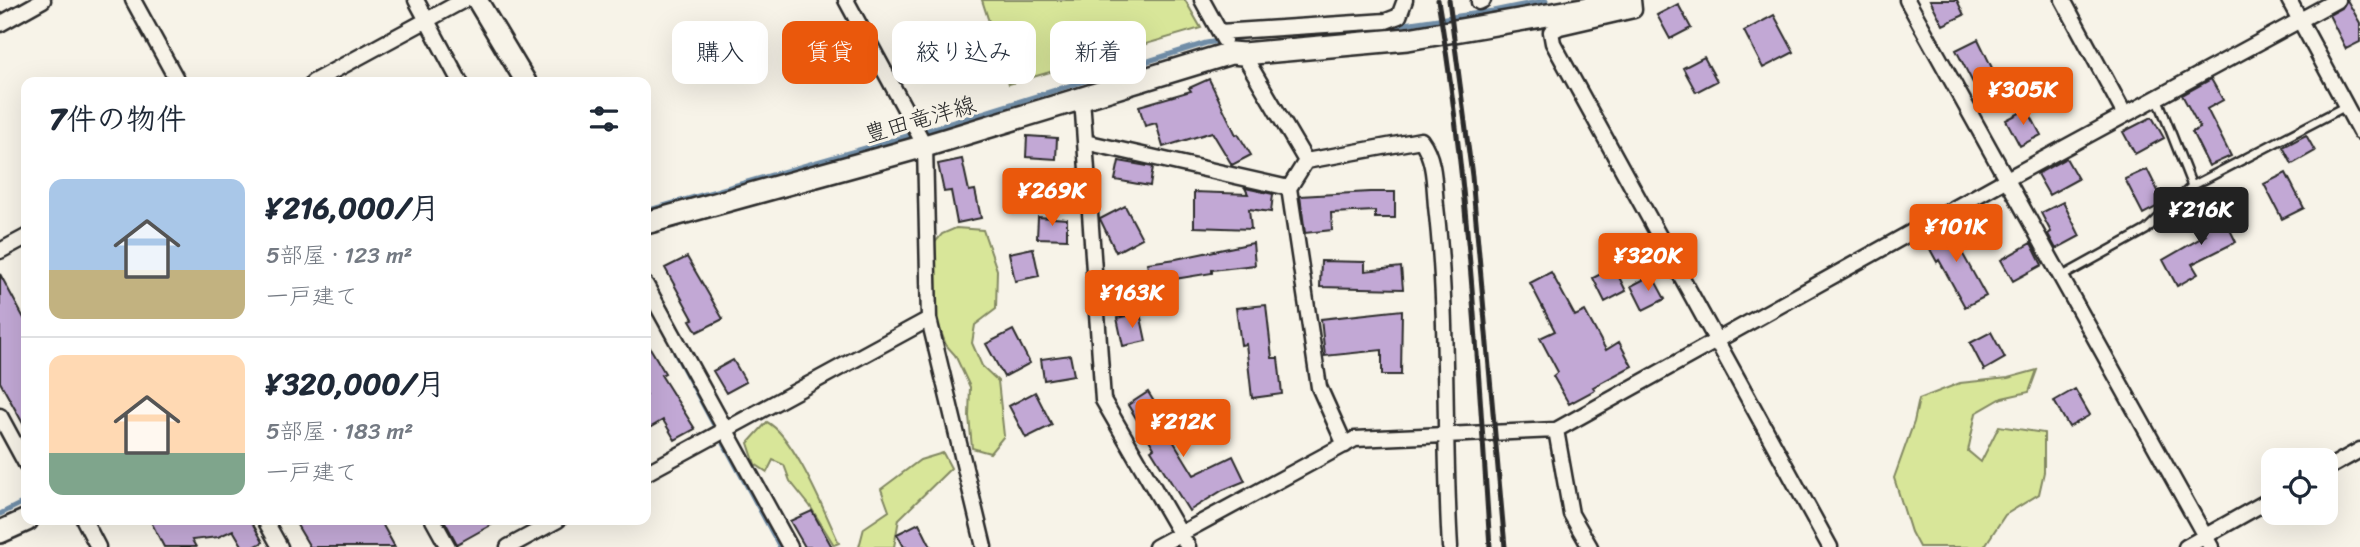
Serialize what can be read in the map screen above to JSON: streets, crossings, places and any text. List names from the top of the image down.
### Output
{
  "streets": {
    "main road": ["豊田竜洋線"]
  },
  "page": {
    "chip": [
      "購入",
      "賃貸",
      "絞り込み",
      "新着"
    ],
    "price": [
      "¥305K",
      "¥269K",
      "¥216K",
      "¥101K",
      "¥320K",
      "¥163K",
      "¥212K"
    ],
    "heading": "7件の物件",
    "list": [
      {
        "name": "¥216,000/月",
        "note": "5部屋 · 123 m² · 一戸建て"
      },
      {
        "name": "¥320,000/月",
        "note": "5部屋 · 183 m² · 一戸建て"
      }
    ]
  }
}
